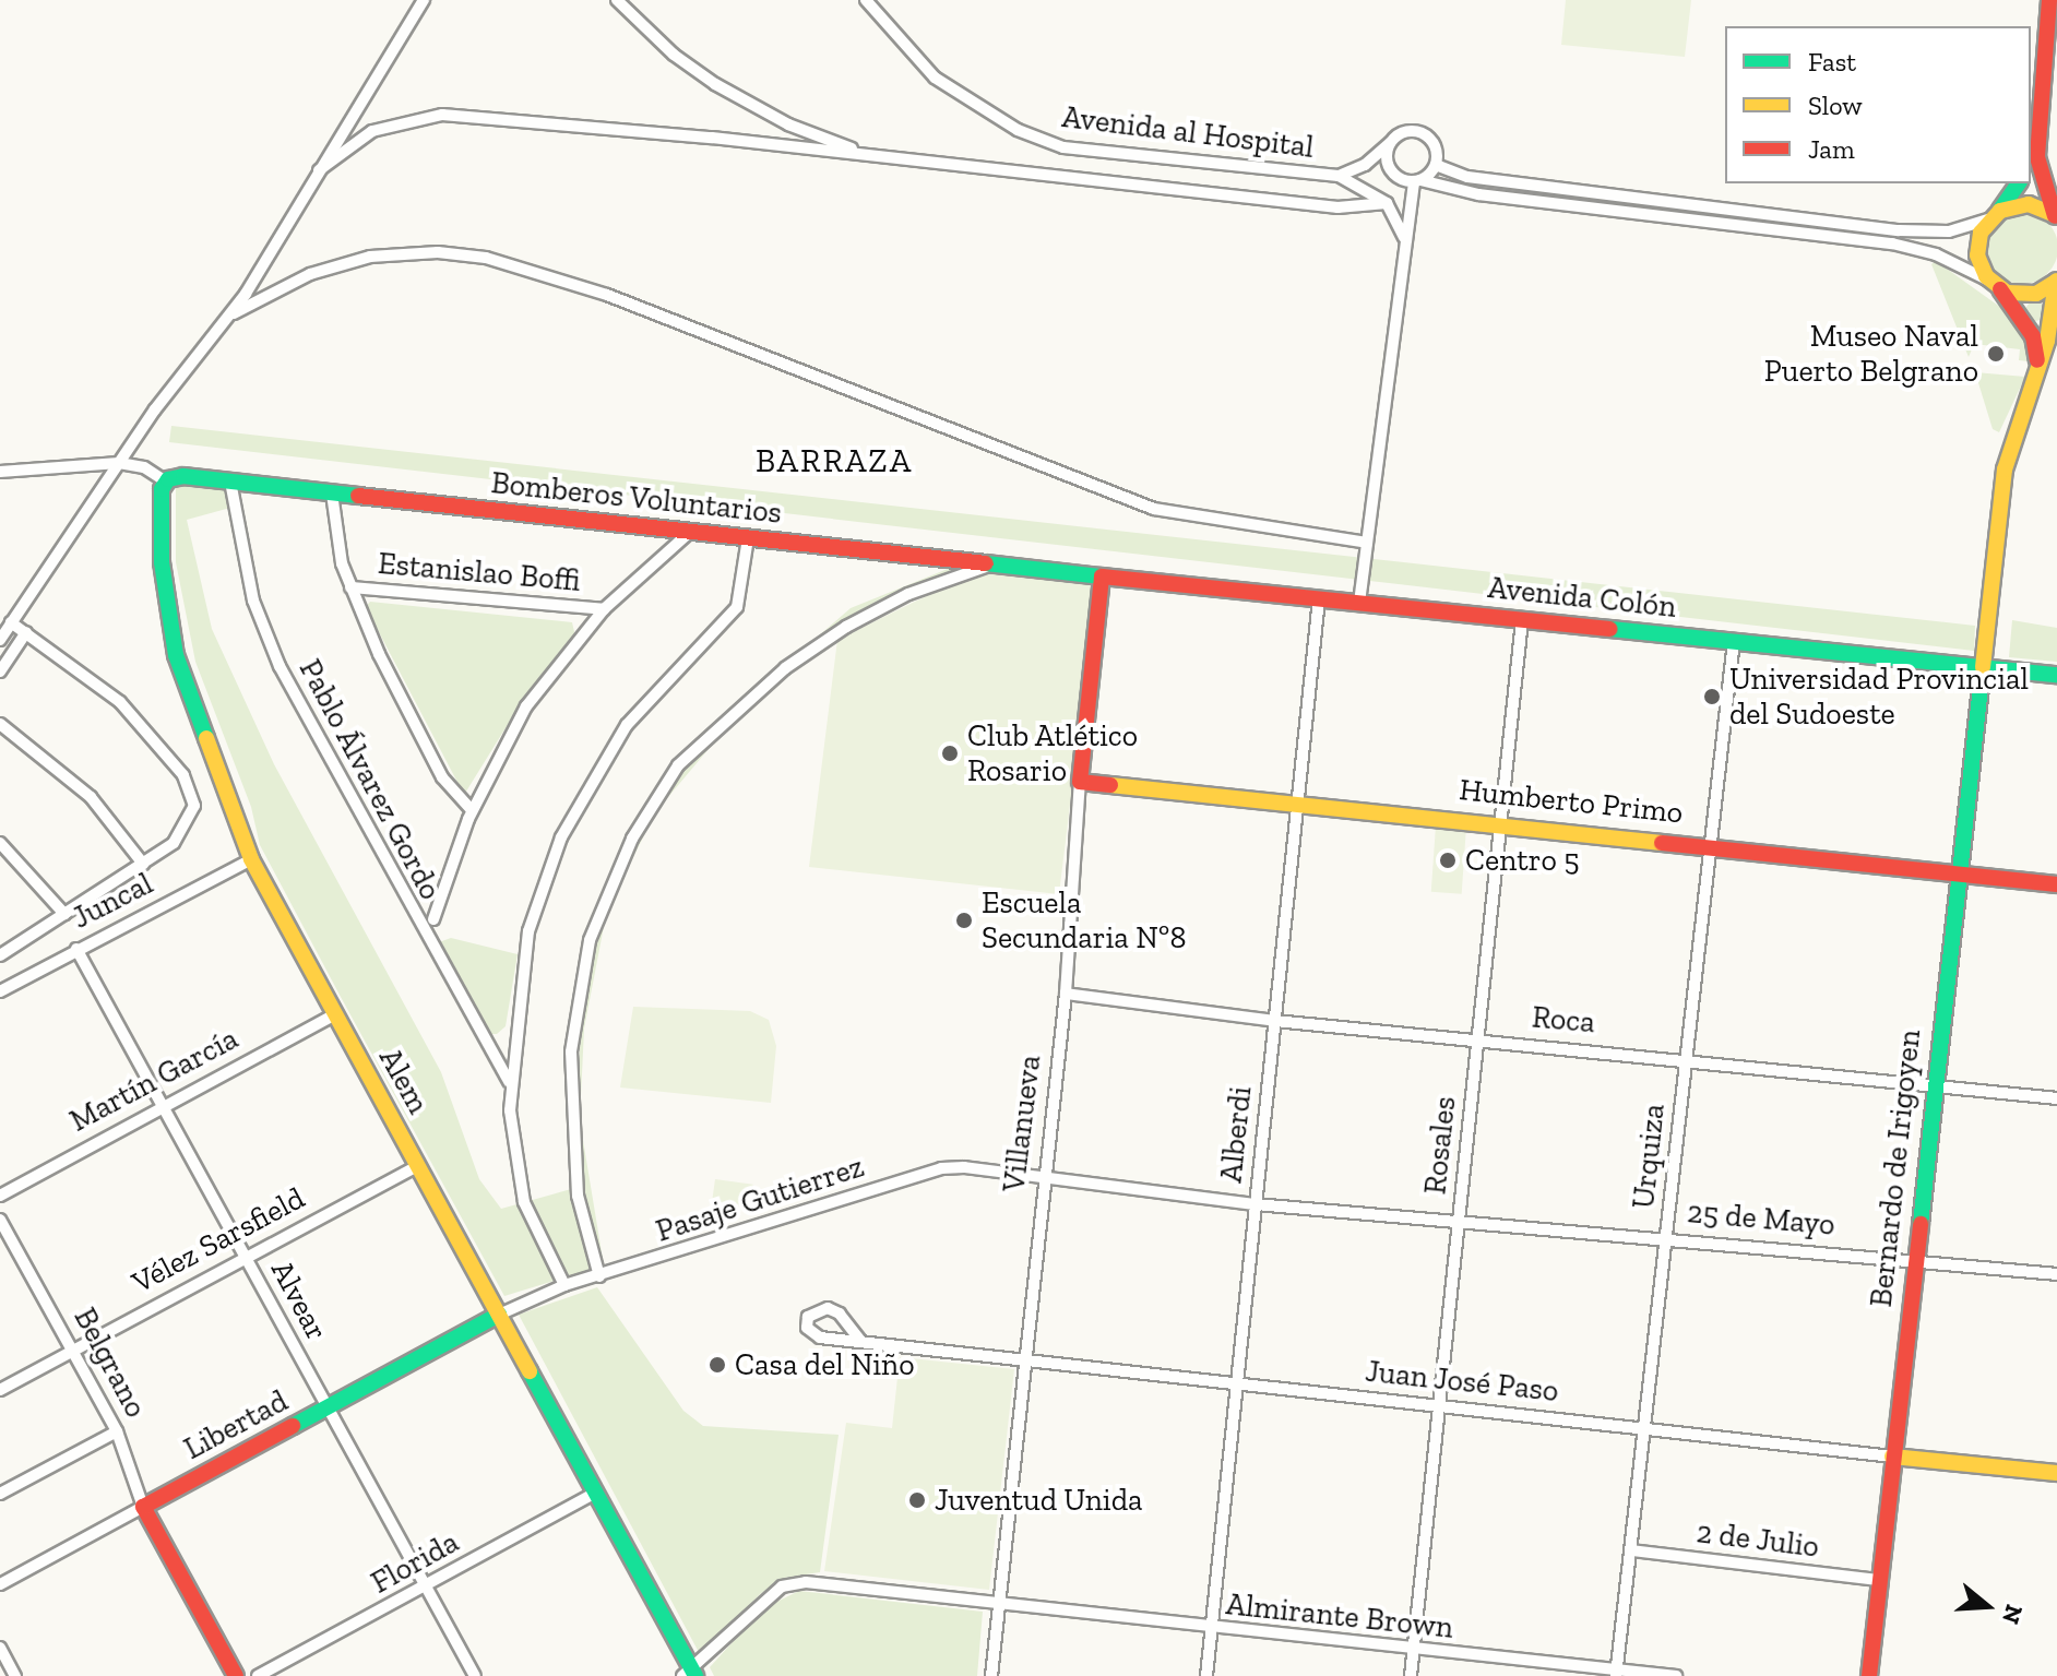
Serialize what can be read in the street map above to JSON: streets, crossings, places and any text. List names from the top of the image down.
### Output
{
  "streets": {
    "main road": [
      "Bomberos Voluntarios",
      "Avenida Colón",
      "Humberto Primo",
      "Alem",
      "Villanueva",
      "Bernardo de Irigoyen",
      "Belgrano",
      "Juan José Paso",
      "Libertad"
    ],
    "street": [
      "Avenida al Hospital",
      "Estanislao Boffi",
      "Pablo Álvarez Gordo",
      "Juncal",
      "Roca",
      "Martín García",
      "Alberdi",
      "Rosales",
      "Urquiza",
      "Pasaje Gutierrez",
      "25 de Mayo",
      "Vélez Sarsfield",
      "Alvear",
      "2 de Julio",
      "Florida",
      "Almirante Brown"
    ]
  },
  "crossings": [
    ["Bomberos Voluntarios", "Avenida Colón"],
    ["Bomberos Voluntarios", "Pablo Álvarez Gordo"],
    ["Bomberos Voluntarios", "Alem"],
    ["Bomberos Voluntarios", "Villanueva"],
    ["Avenida Colón", "Villanueva"],
    ["Avenida Colón", "Alberdi"],
    ["Avenida Colón", "Rosales"],
    ["Avenida Colón", "Urquiza"],
    ["Avenida Colón", "Bernardo de Irigoyen"],
    ["Humberto Primo", "Villanueva"],
    ["Humberto Primo", "Alberdi"],
    ["Humberto Primo", "Rosales"],
    ["Humberto Primo", "Urquiza"],
    ["Humberto Primo", "Bernardo de Irigoyen"],
    ["Juncal", "Alem"],
    ["Juncal", "Alvear"],
    ["Roca", "Villanueva"],
    ["Roca", "Alberdi"],
    ["Roca", "Rosales"],
    ["Roca", "Urquiza"],
    ["Roca", "Bernardo de Irigoyen"],
    ["Martín García", "Alem"],
    ["Martín García", "Alvear"],
    ["Alem", "Pasaje Gutierrez"],
    ["Alem", "Vélez Sarsfield"],
    ["Alem", "Libertad"],
    ["Alem", "Florida"],
    ["Alem", "Almirante Brown"],
    ["Villanueva", "Pasaje Gutierrez"],
    ["Villanueva", "25 de Mayo"],
    ["Villanueva", "Juan José Paso"],
    ["Villanueva", "Almirante Brown"],
    ["Alberdi", "25 de Mayo"],
    ["Alberdi", "Juan José Paso"],
    ["Alberdi", "Almirante Brown"],
    ["Rosales", "25 de Mayo"],
    ["Rosales", "Juan José Paso"],
    ["Rosales", "Almirante Brown"],
    ["Urquiza", "25 de Mayo"],
    ["Urquiza", "Juan José Paso"],
    ["Urquiza", "2 de Julio"],
    ["Urquiza", "Almirante Brown"],
    ["Bernardo de Irigoyen", "25 de Mayo"],
    ["Bernardo de Irigoyen", "Juan José Paso"],
    ["Bernardo de Irigoyen", "2 de Julio"],
    ["Pasaje Gutierrez", "25 de Mayo"],
    ["Pasaje Gutierrez", "Libertad"],
    ["Vélez Sarsfield", "Alvear"],
    ["Vélez Sarsfield", "Belgrano"],
    ["Alvear", "Libertad"],
    ["Alvear", "Florida"],
    ["Belgrano", "Libertad"]
  ],
  "districts": ["BARRAZA"],
  "places": [
    "Museo Naval Puerto Belgrano",
    "Universidad Provincial del Sudoeste",
    "Club Atlético Rosario",
    "Centro 5",
    "Escuela Secundaria Nº8",
    "Casa del Niño",
    "Juventud Unida"
  ],
  "legend": ["Fast", "Slow", "Jam"],
  "north": "right"
}
